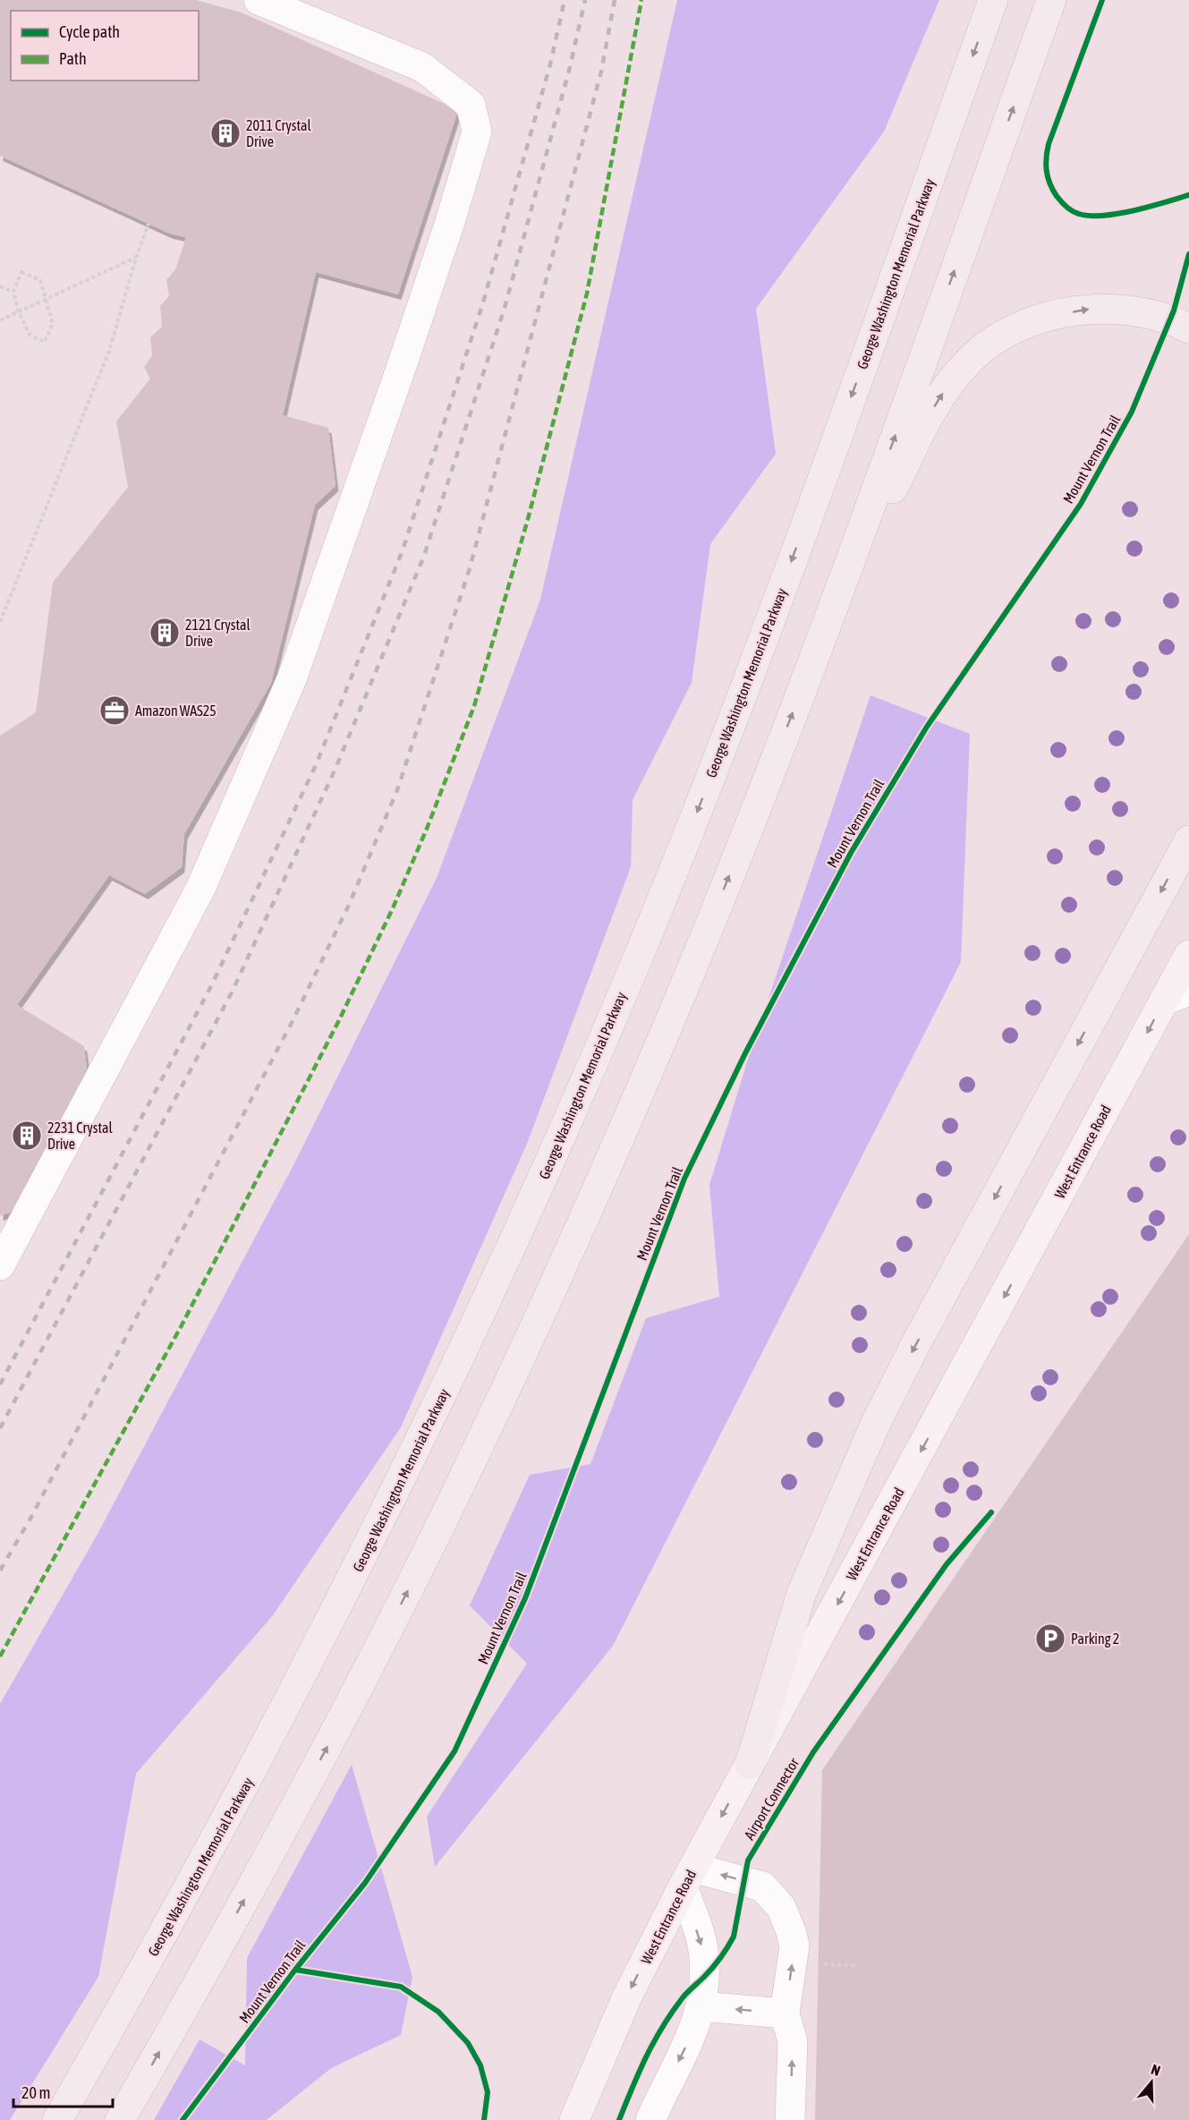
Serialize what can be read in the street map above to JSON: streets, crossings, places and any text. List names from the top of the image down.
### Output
{
  "streets": {
    "highway": ["George Washington Memorial Parkway"],
    "main road": ["West Entrance Road"],
    "cycle path": ["Mount Vernon Trail", "Airport Connector"]
  },
  "one_way": ["West Entrance Road"],
  "places": {
    "building": ["2011 Crystal Drive", "2121 Crystal Drive", "2231 Crystal Drive"],
    "office": ["Amazon WAS25"],
    "parking": ["Parking 2"]
  },
  "legend": ["Cycle path", "Path"],
  "scale_bar": "20 m",
  "north": "top"
}
